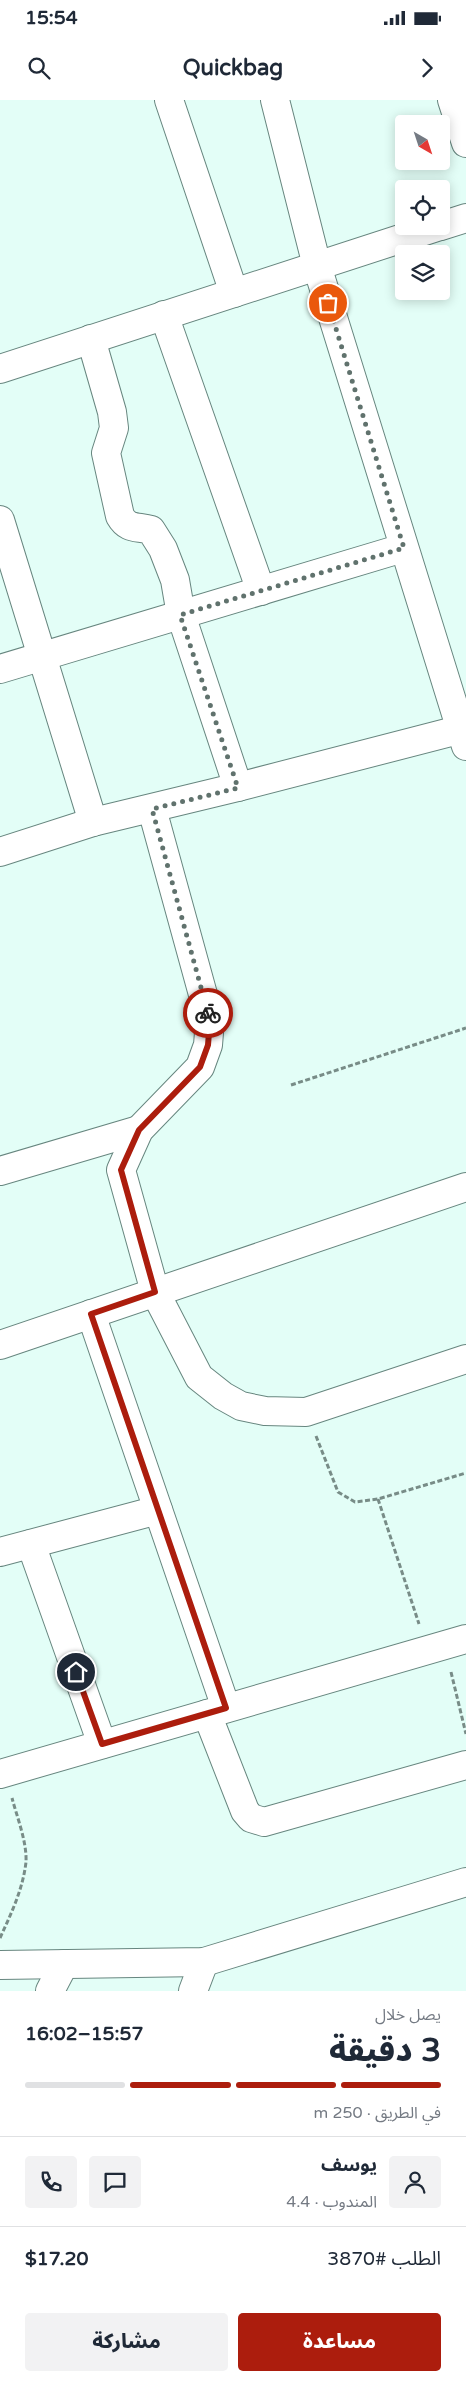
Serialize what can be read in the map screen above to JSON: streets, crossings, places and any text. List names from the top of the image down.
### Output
{
  "north": "bottom right",
  "page": {
    "status": "15:54",
    "header": "Quickbag",
    "heading": ["3 دقيقة", "يصل خلال", "15:57–16:02"],
    "panel": [
      "يوسف",
      "المندوب · 4.4",
      "الطلب #3870",
      "$17.20"
    ],
    "bar": "في الطريق · 250 m",
    "buttons": ["مساعدة", "مشاركة"]
  }
}
